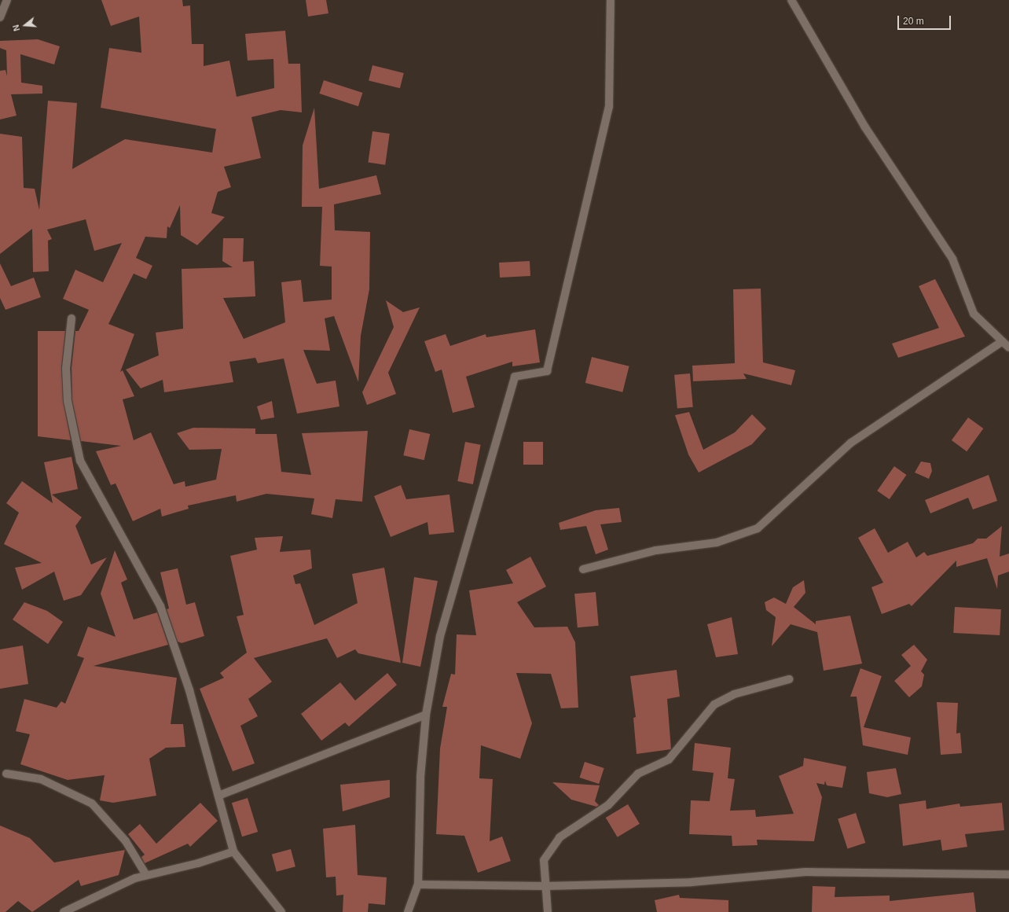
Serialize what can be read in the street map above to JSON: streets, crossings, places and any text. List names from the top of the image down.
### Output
{
  "scale_bar": "20 m",
  "north": "left"
}
